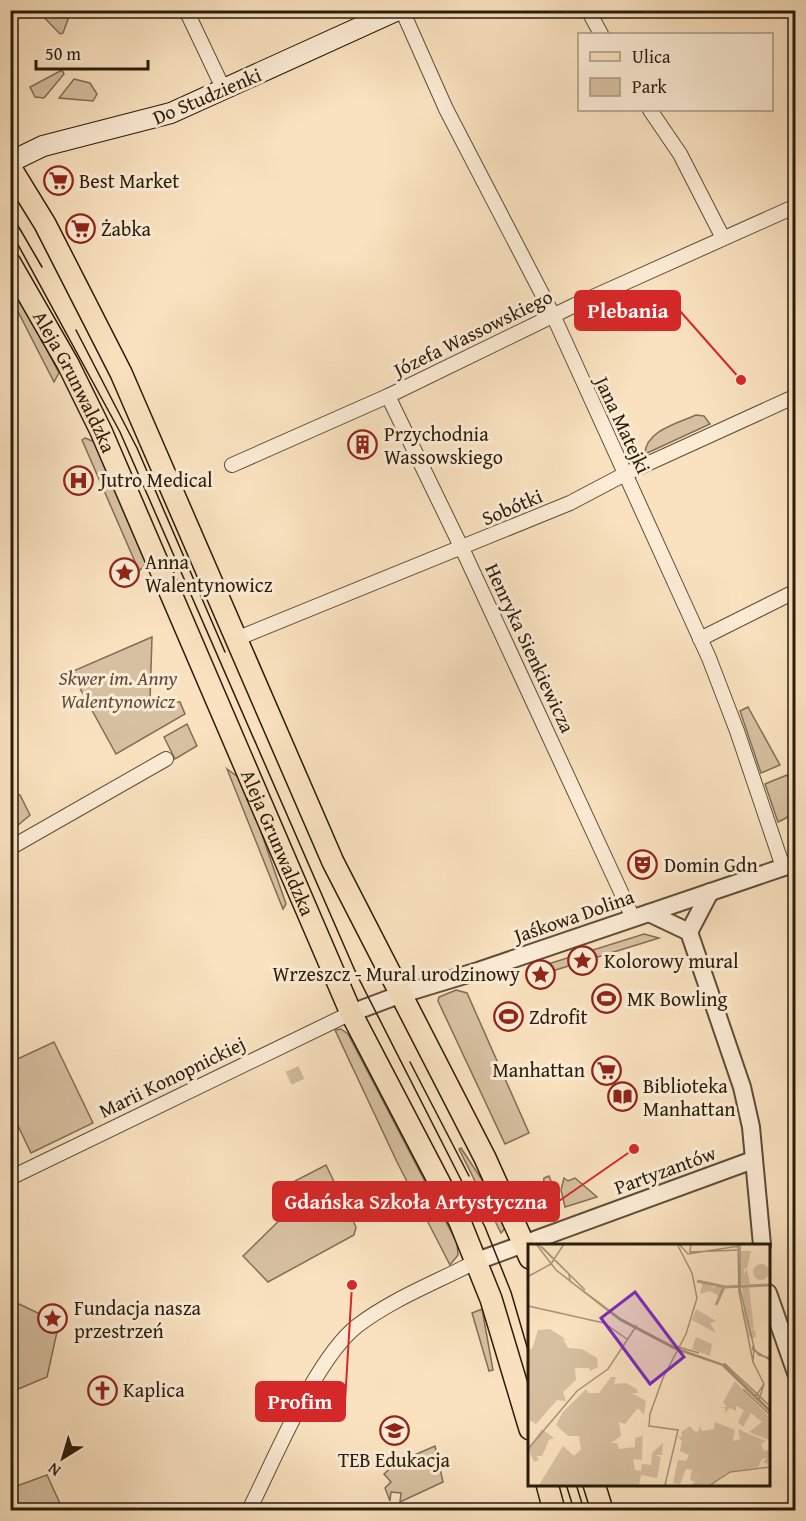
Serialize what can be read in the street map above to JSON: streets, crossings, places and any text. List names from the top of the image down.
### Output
{
  "streets": {
    "main road": ["Do Studzienki", "Aleja Grunwaldzka"],
    "street": [
      "Józefa Wassowskiego",
      "Jana Matejki",
      "Sobótki",
      "Henryka Sienkiewicza",
      "Jaśkowa Dolina",
      "Marii Konopnickiej",
      "Partyzantów"
    ]
  },
  "crossings": [
    ["Do Studzienki", "Jana Matejki"],
    ["Józefa Wassowskiego", "Jana Matejki"],
    ["Józefa Wassowskiego", "Henryka Sienkiewicza"],
    ["Aleja Grunwaldzka", "Sobótki"],
    ["Aleja Grunwaldzka", "Jaśkowa Dolina"],
    ["Aleja Grunwaldzka", "Marii Konopnickiej"],
    ["Aleja Grunwaldzka", "Partyzantów"],
    ["Jana Matejki", "Sobótki"],
    ["Jana Matejki", "Jaśkowa Dolina"],
    ["Sobótki", "Henryka Sienkiewicza"],
    ["Henryka Sienkiewicza", "Jaśkowa Dolina"],
    ["Jaśkowa Dolina", "Marii Konopnickiej"]
  ],
  "parks": ["Skwer im. Anny Walentynowicz"],
  "places": {
    "supermarket": ["Best Market", "Żabka", "Manhattan"],
    "other": ["Plebania", "Gdańska Szkoła Artystyczna", "Profim"],
    "building": ["Przychodnia Wassowskiego"],
    "hospital": ["Jutro Medical"],
    "place": [
      "Anna Walentynowicz",
      "Kolorowy mural",
      "Wrzeszcz - Mural urodzinowy",
      "Fundacja nasza przestrzeń"
    ],
    "theatre": ["Domin Gdn"],
    "sports": ["MK Bowling", "Zdrofit"],
    "library": ["Biblioteka Manhattan"],
    "church": ["Kaplica"],
    "school or university": ["TEB Edukacja"]
  },
  "legend": ["Ulica", "Park"],
  "scale_bar": "50 m",
  "north": "bottom left"
}
